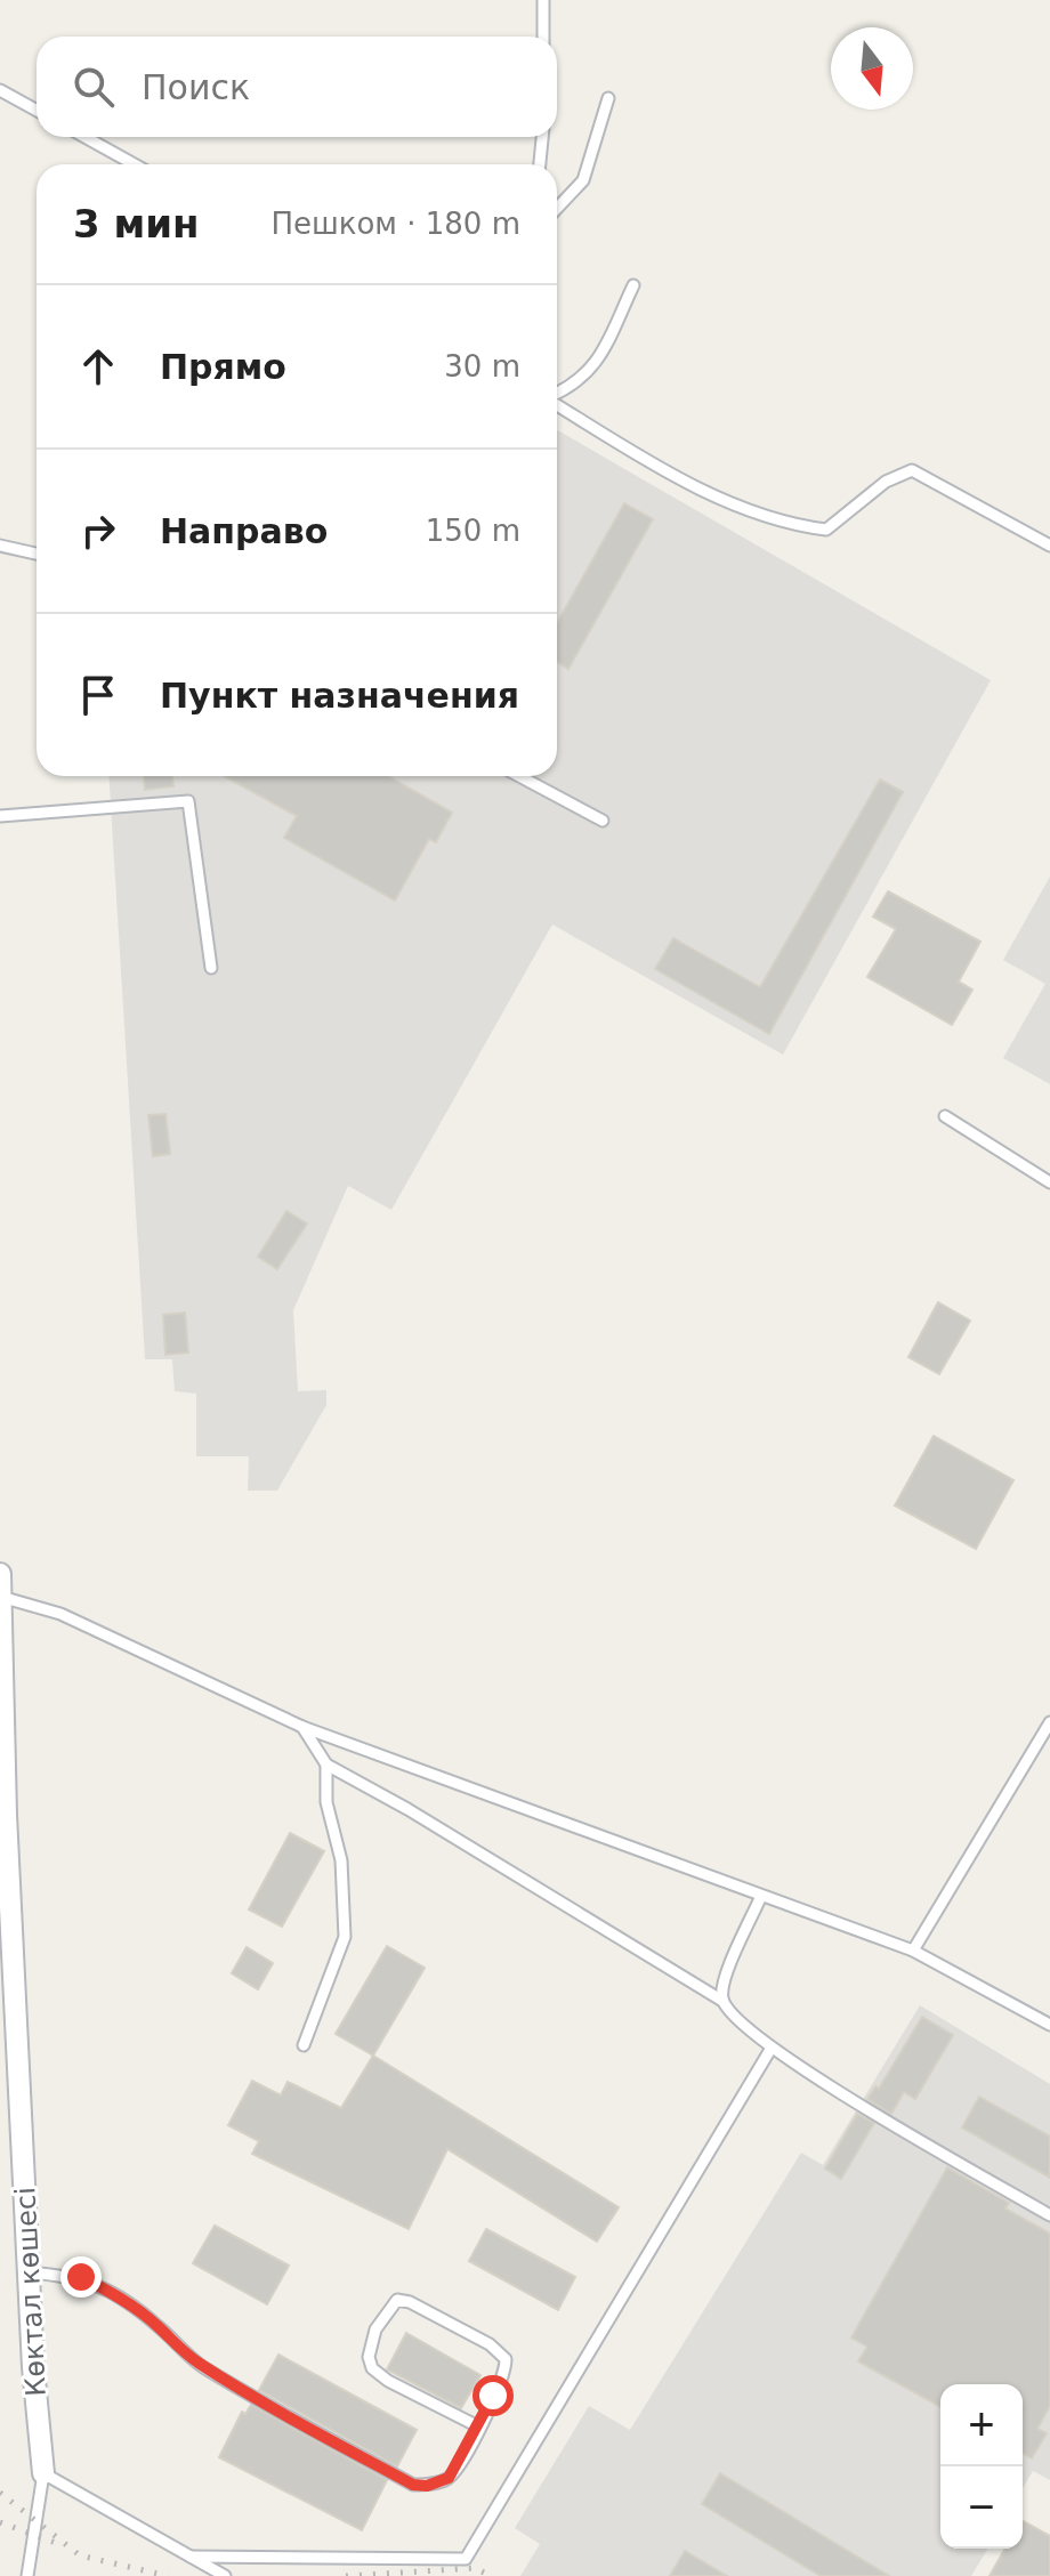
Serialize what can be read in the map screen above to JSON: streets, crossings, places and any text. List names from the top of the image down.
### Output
{
  "streets": {
    "street": ["Көктал көшесі"]
  },
  "north": "bottom",
  "page": {
    "search": "Поиск",
    "heading": ["3 мин", "Пешком · 180 m"],
    "list": [
      ["Прямо", "30 m"],
      ["Направо", "150 m"],
      "Пункт назначения"
    ],
    "map_buttons": ["+", "−"]
  }
}
